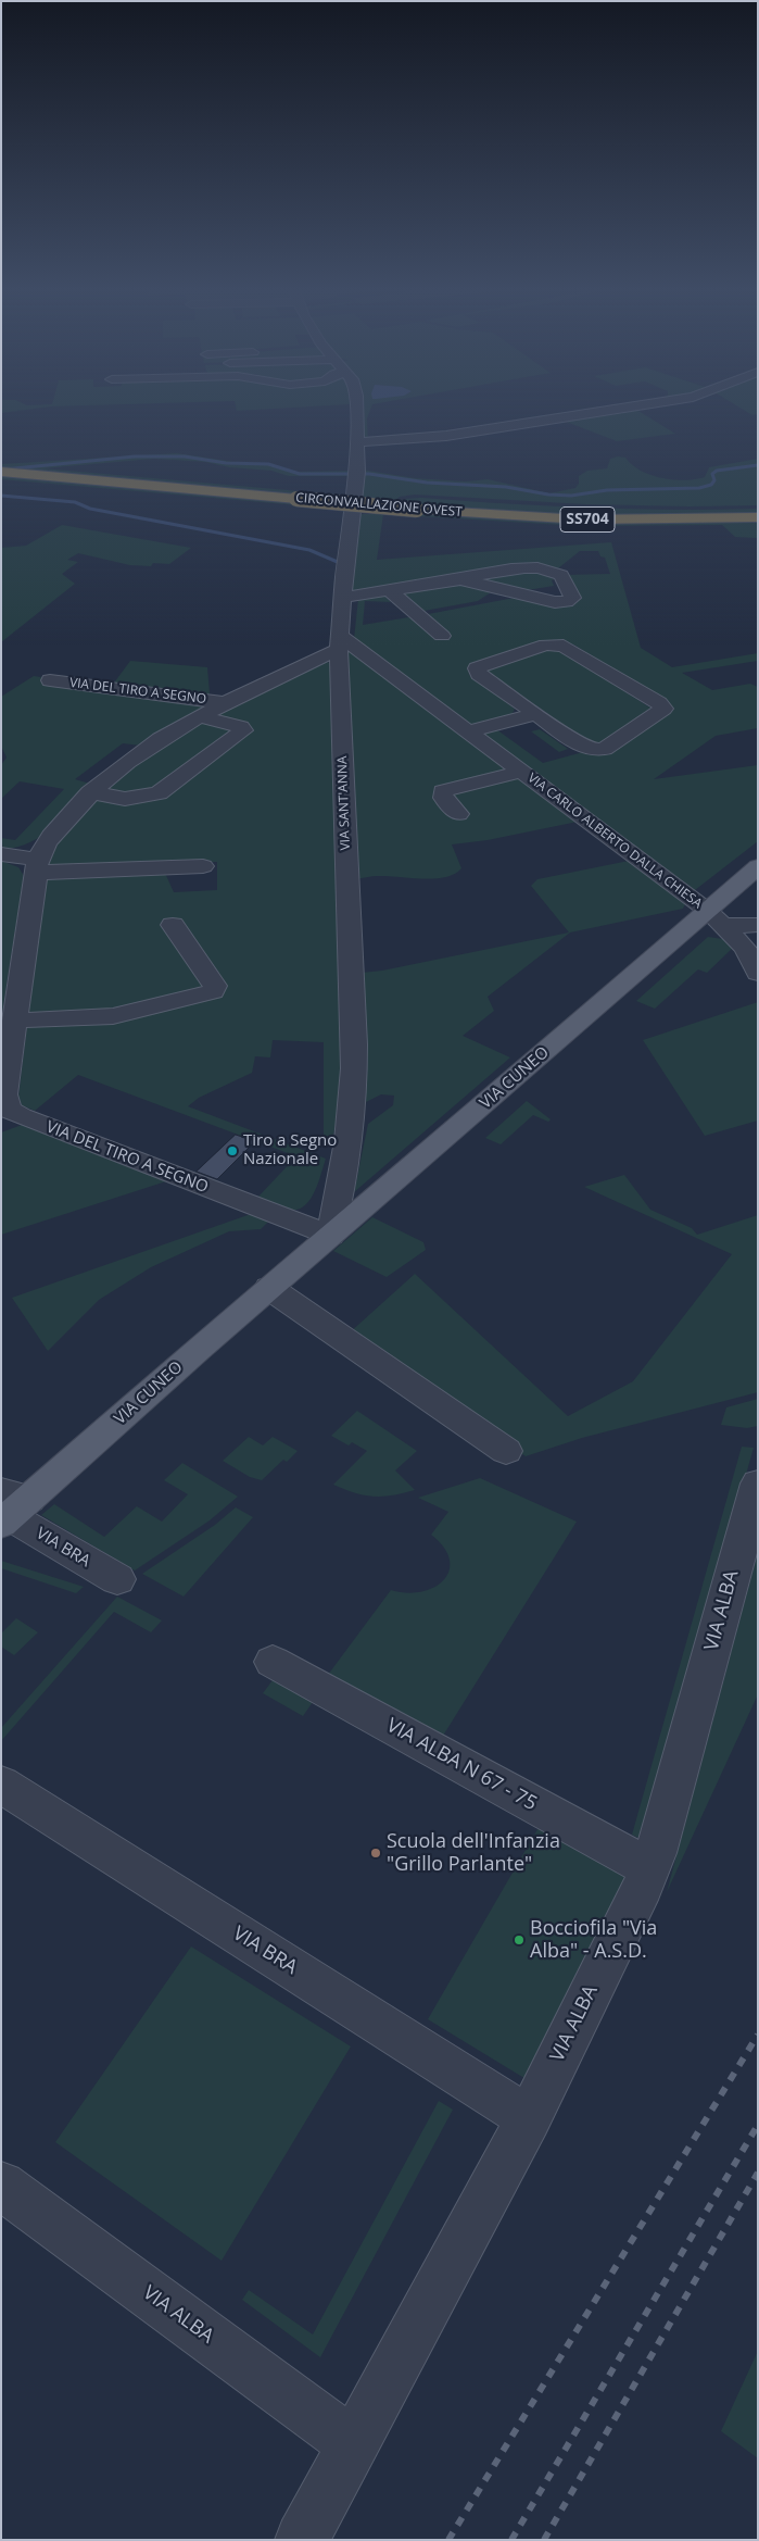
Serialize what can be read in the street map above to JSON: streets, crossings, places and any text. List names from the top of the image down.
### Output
{
  "streets": {
    "highway": ["CIRCONVALLAZIONE OVEST", "SS704"],
    "main road": ["VIA CUNEO"],
    "street": [
      "VIA DEL TIRO A SEGNO",
      "VIA SANT'ANNA",
      "VIA CARLO ALBERTO DALLA CHIESA",
      "VIA BRA",
      "VIA ALBA",
      "VIA ALBA N 67 - 75"
    ]
  },
  "crossings": [
    ["VIA DEL TIRO A SEGNO", "VIA SANT'ANNA"],
    ["VIA DEL TIRO A SEGNO", "VIA CARLO ALBERTO DALLA CHIESA"],
    ["VIA DEL TIRO A SEGNO", "VIA CUNEO"],
    ["VIA SANT'ANNA", "VIA CARLO ALBERTO DALLA CHIESA"],
    ["VIA SANT'ANNA", "VIA CUNEO"],
    ["VIA CARLO ALBERTO DALLA CHIESA", "VIA CUNEO"],
    ["VIA CUNEO", "VIA BRA"],
    ["VIA BRA", "VIA ALBA"],
    ["VIA ALBA", "VIA ALBA N 67 - 75"]
  ],
  "places": ["Tiro a Segno Nazionale", "Scuola dell'Infanzia \"Grillo Parlante\"", "Bocciofila \"Via Alba\" - A.S.D."]
}
